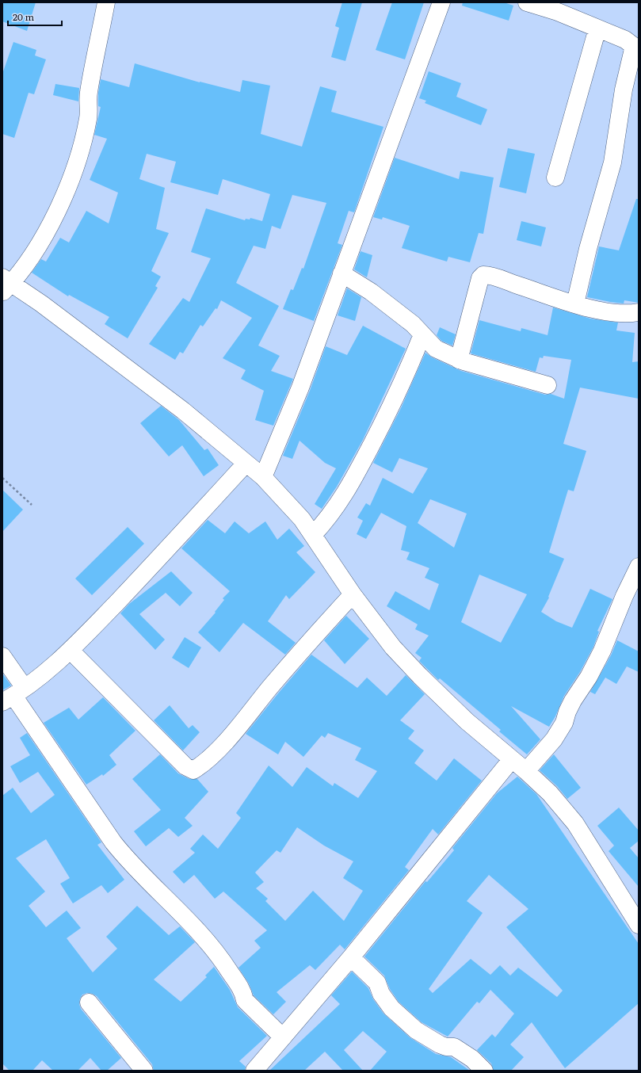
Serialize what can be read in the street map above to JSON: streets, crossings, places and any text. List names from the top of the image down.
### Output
{
  "scale_bar": "20 m"
}
